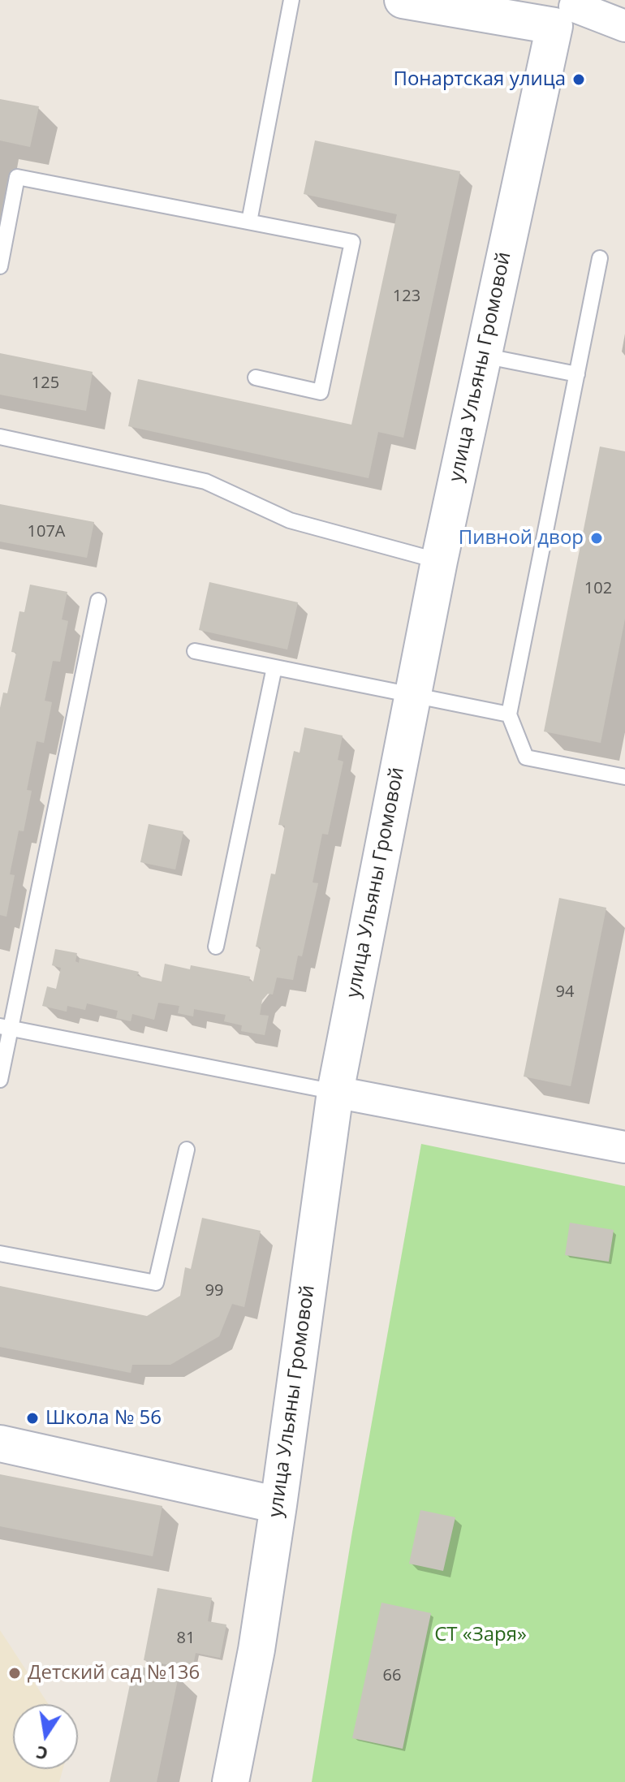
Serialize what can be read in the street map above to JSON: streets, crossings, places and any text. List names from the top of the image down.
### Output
{
  "streets": {
    "main road": ["улица Ульяны Громовой"]
  },
  "parks": ["СТ «Заря»"],
  "places": [
    "Понартская улица",
    "Пивной двор",
    "Школа № 56",
    "Детский сад №136"
  ],
  "house_numbers": [
    "123",
    "125",
    "107А",
    "102",
    "94",
    "99",
    "81",
    "66"
  ],
  "north": "bottom"
}
